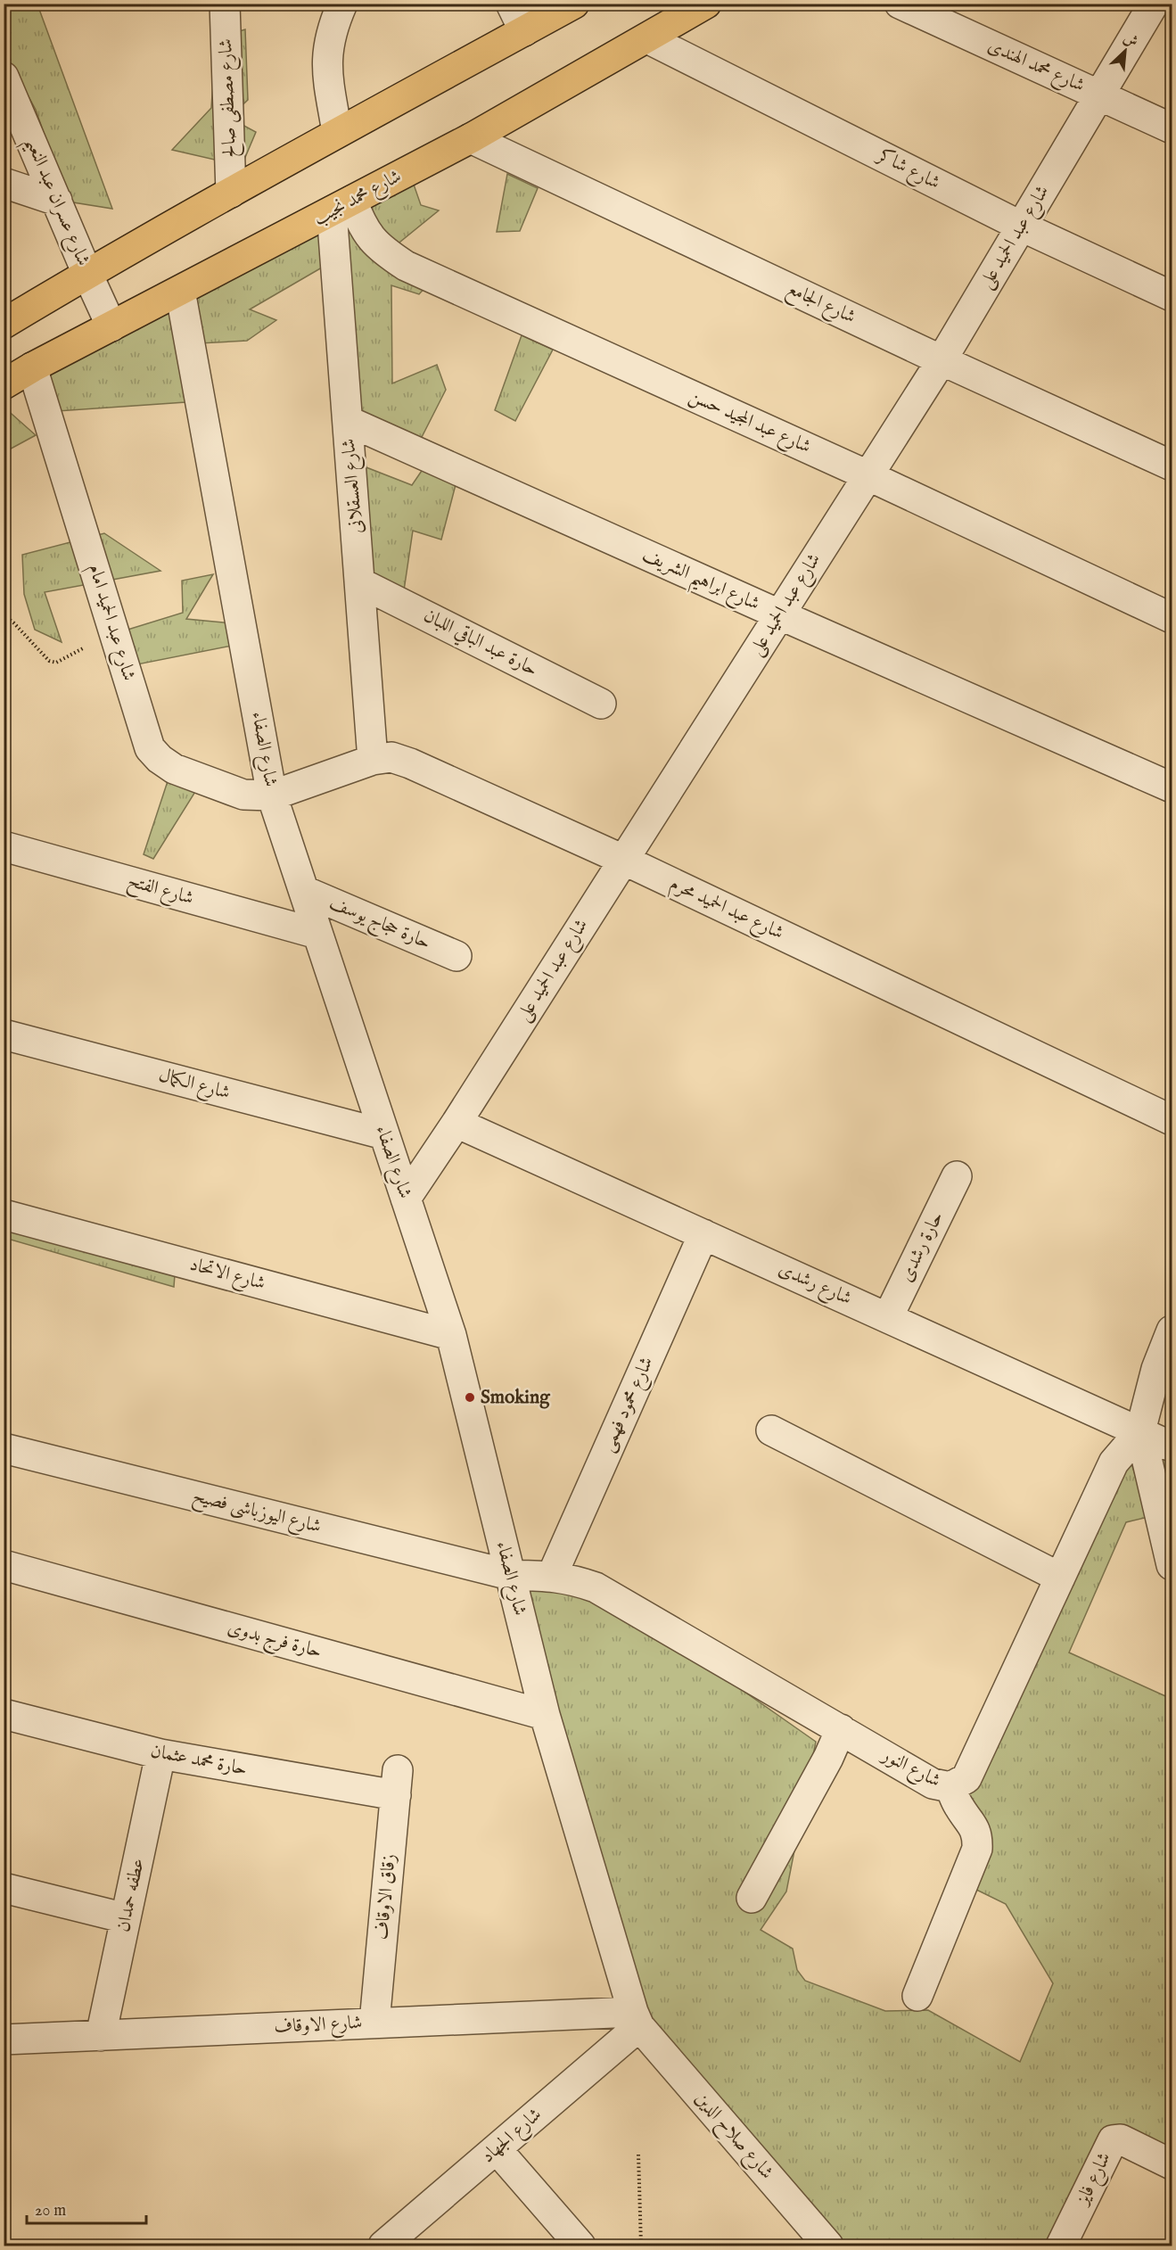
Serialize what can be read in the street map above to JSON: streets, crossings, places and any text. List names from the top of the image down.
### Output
{
  "streets": {
    "main road": ["شارع محمد نجيب"],
    "street": [
      "شارع محمد الهندى",
      "شارع مصطفى صالح",
      "شارع شاكر",
      "شارع عسران عبد النعيم",
      "شارع عبد الحميد على",
      "شارع الجامع",
      "شارع عبد المجيد حسن",
      "شارع العسقلانى",
      "شارع ابراهيم الشريف",
      "شارع عبد الحميد امام",
      "حارة عبد الباقي اللبان",
      "شارع الصفاء",
      "شارع الفتح",
      "شارع عبد الحميد محرم",
      "حارة حجاج يوسف",
      "شارع الكمال",
      "حارة رشدى",
      "شارع الاتحاد",
      "شارع رشدى",
      "شارع محمود فهمى",
      "شارع اليوزباشى فصيح",
      "حارة فرج بدوى",
      "حارة محمد عثمان",
      "شارع النور",
      "عطفه حمدان",
      "زقاق الاوقاف",
      "شارع الاوقاف",
      "شارع الجهاد",
      "شارع صلاح الدين",
      "شارع فايز"
    ]
  },
  "crossings": [
    ["شارع محمد الهندى", "شارع عبد الحميد على"],
    ["شارع شاكر", "شارع محمد نجيب"],
    ["شارع شاكر", "شارع عبد الحميد على"],
    ["شارع محمد نجيب", "شارع عسران عبد النعيم"],
    ["شارع محمد نجيب", "شارع الجامع"],
    ["شارع محمد نجيب", "شارع عبد المجيد حسن"],
    ["شارع محمد نجيب", "شارع العسقلانى"],
    ["شارع محمد نجيب", "شارع عبد الحميد امام"],
    ["شارع محمد نجيب", "شارع الصفاء"],
    ["شارع عبد الحميد على", "شارع الجامع"],
    ["شارع عبد الحميد على", "شارع عبد المجيد حسن"],
    ["شارع عبد الحميد على", "شارع ابراهيم الشريف"],
    ["شارع عبد الحميد على", "شارع الصفاء"],
    ["شارع عبد الحميد على", "شارع عبد الحميد محرم"],
    ["شارع عبد الحميد على", "شارع رشدى"],
    ["شارع عبد المجيد حسن", "شارع العسقلانى"],
    ["شارع العسقلانى", "شارع ابراهيم الشريف"],
    ["شارع العسقلانى", "حارة عبد الباقي اللبان"],
    ["شارع العسقلانى", "شارع عبد الحميد محرم"],
    ["شارع عبد الحميد امام", "شارع الصفاء"],
    ["شارع عبد الحميد امام", "شارع عبد الحميد محرم"],
    ["شارع الصفاء", "شارع الفتح"],
    ["شارع الصفاء", "شارع عبد الحميد محرم"],
    ["شارع الصفاء", "حارة حجاج يوسف"],
    ["شارع الصفاء", "شارع الكمال"],
    ["شارع الصفاء", "شارع الاتحاد"],
    ["شارع الصفاء", "شارع اليوزباشى فصيح"],
    ["شارع الصفاء", "حارة فرج بدوى"],
    ["شارع الصفاء", "شارع النور"],
    ["شارع الصفاء", "شارع الاوقاف"],
    ["شارع الصفاء", "شارع الجهاد"],
    ["شارع الصفاء", "شارع صلاح الدين"],
    ["حارة رشدى", "شارع رشدى"],
    ["شارع رشدى", "شارع محمود فهمى"],
    ["شارع رشدى", "شارع النور"],
    ["شارع محمود فهمى", "شارع النور"],
    ["شارع اليوزباشى فصيح", "شارع النور"],
    ["حارة محمد عثمان", "عطفه حمدان"],
    ["حارة محمد عثمان", "زقاق الاوقاف"],
    ["عطفه حمدان", "شارع الاوقاف"],
    ["زقاق الاوقاف", "شارع الاوقاف"],
    ["شارع الاوقاف", "شارع الجهاد"],
    ["شارع الاوقاف", "شارع صلاح الدين"],
    ["شارع الجهاد", "شارع صلاح الدين"]
  ],
  "places": ["Smoking"],
  "scale_bar": "20 m",
  "north": "top right"
}
